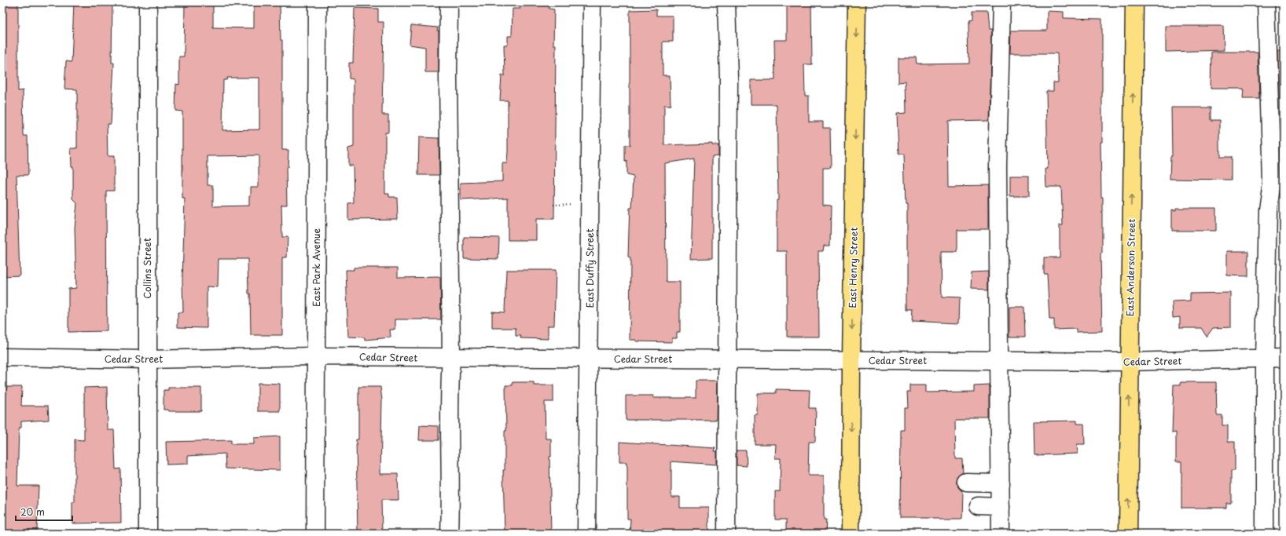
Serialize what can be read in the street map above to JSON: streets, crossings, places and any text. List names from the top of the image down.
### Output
{
  "streets": {
    "main road": ["East Henry Street", "East Anderson Street"],
    "street": [
      "East Park Avenue",
      "Collins Street",
      "East Duffy Street",
      "Cedar Street"
    ]
  },
  "crossings": [
    ["East Park Avenue", "Cedar Street"],
    ["East Henry Street", "Cedar Street"],
    ["East Anderson Street", "Cedar Street"],
    ["Collins Street", "Cedar Street"],
    ["East Duffy Street", "Cedar Street"]
  ],
  "one_way": ["East Henry Street", "East Anderson Street"],
  "scale_bar": "20 m"
}
